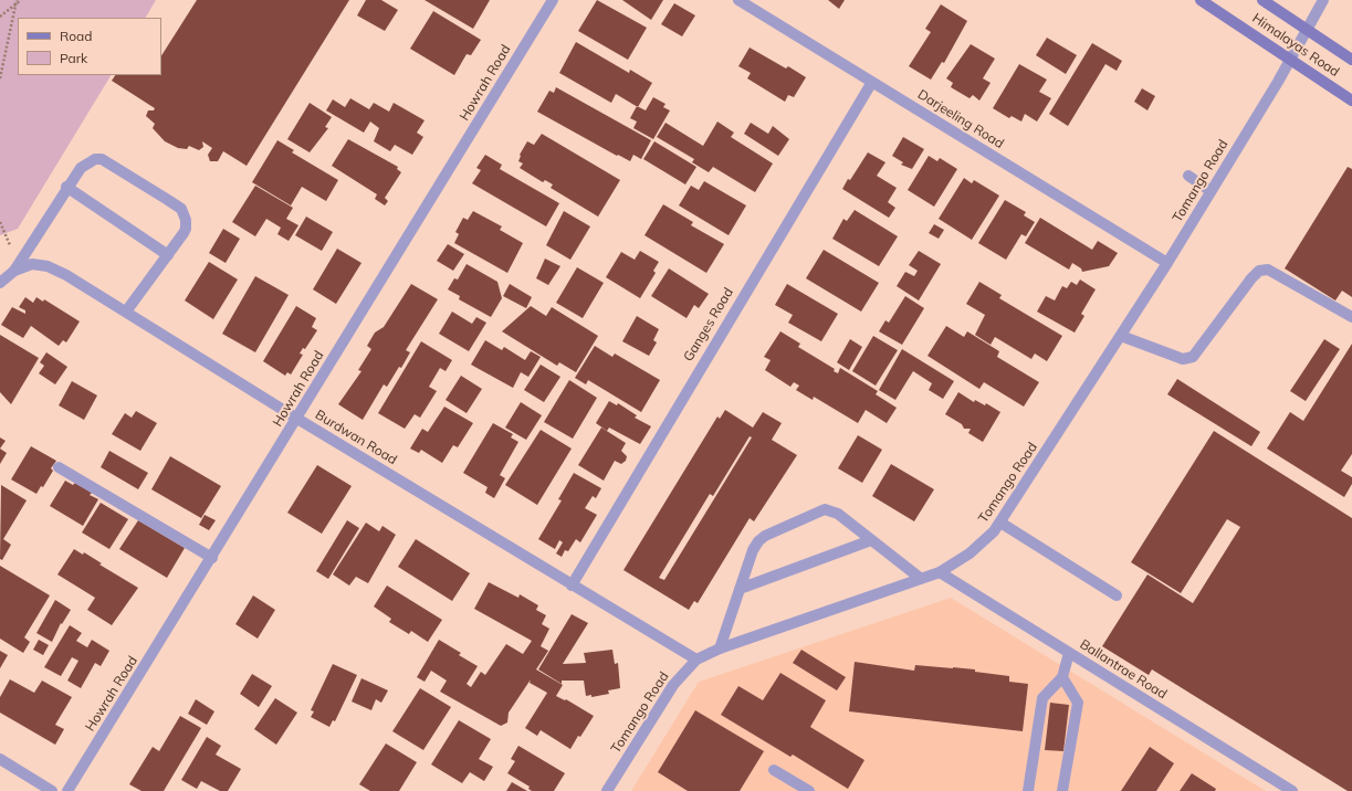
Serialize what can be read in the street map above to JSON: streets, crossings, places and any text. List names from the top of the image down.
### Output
{
  "streets": {
    "street": [
      "Himalayas Road",
      "Howrah Road",
      "Darjeeling Road",
      "Tomango Road",
      "Ganges Road",
      "Burdwan Road",
      "Ballantrae Road"
    ]
  },
  "crossings": [
    ["Himalayas Road", "Tomango Road"],
    ["Howrah Road", "Burdwan Road"],
    ["Darjeeling Road", "Tomango Road"],
    ["Darjeeling Road", "Ganges Road"],
    ["Tomango Road", "Burdwan Road"],
    ["Tomango Road", "Ballantrae Road"],
    ["Ganges Road", "Burdwan Road"]
  ],
  "legend": ["Road", "Park"]
}
